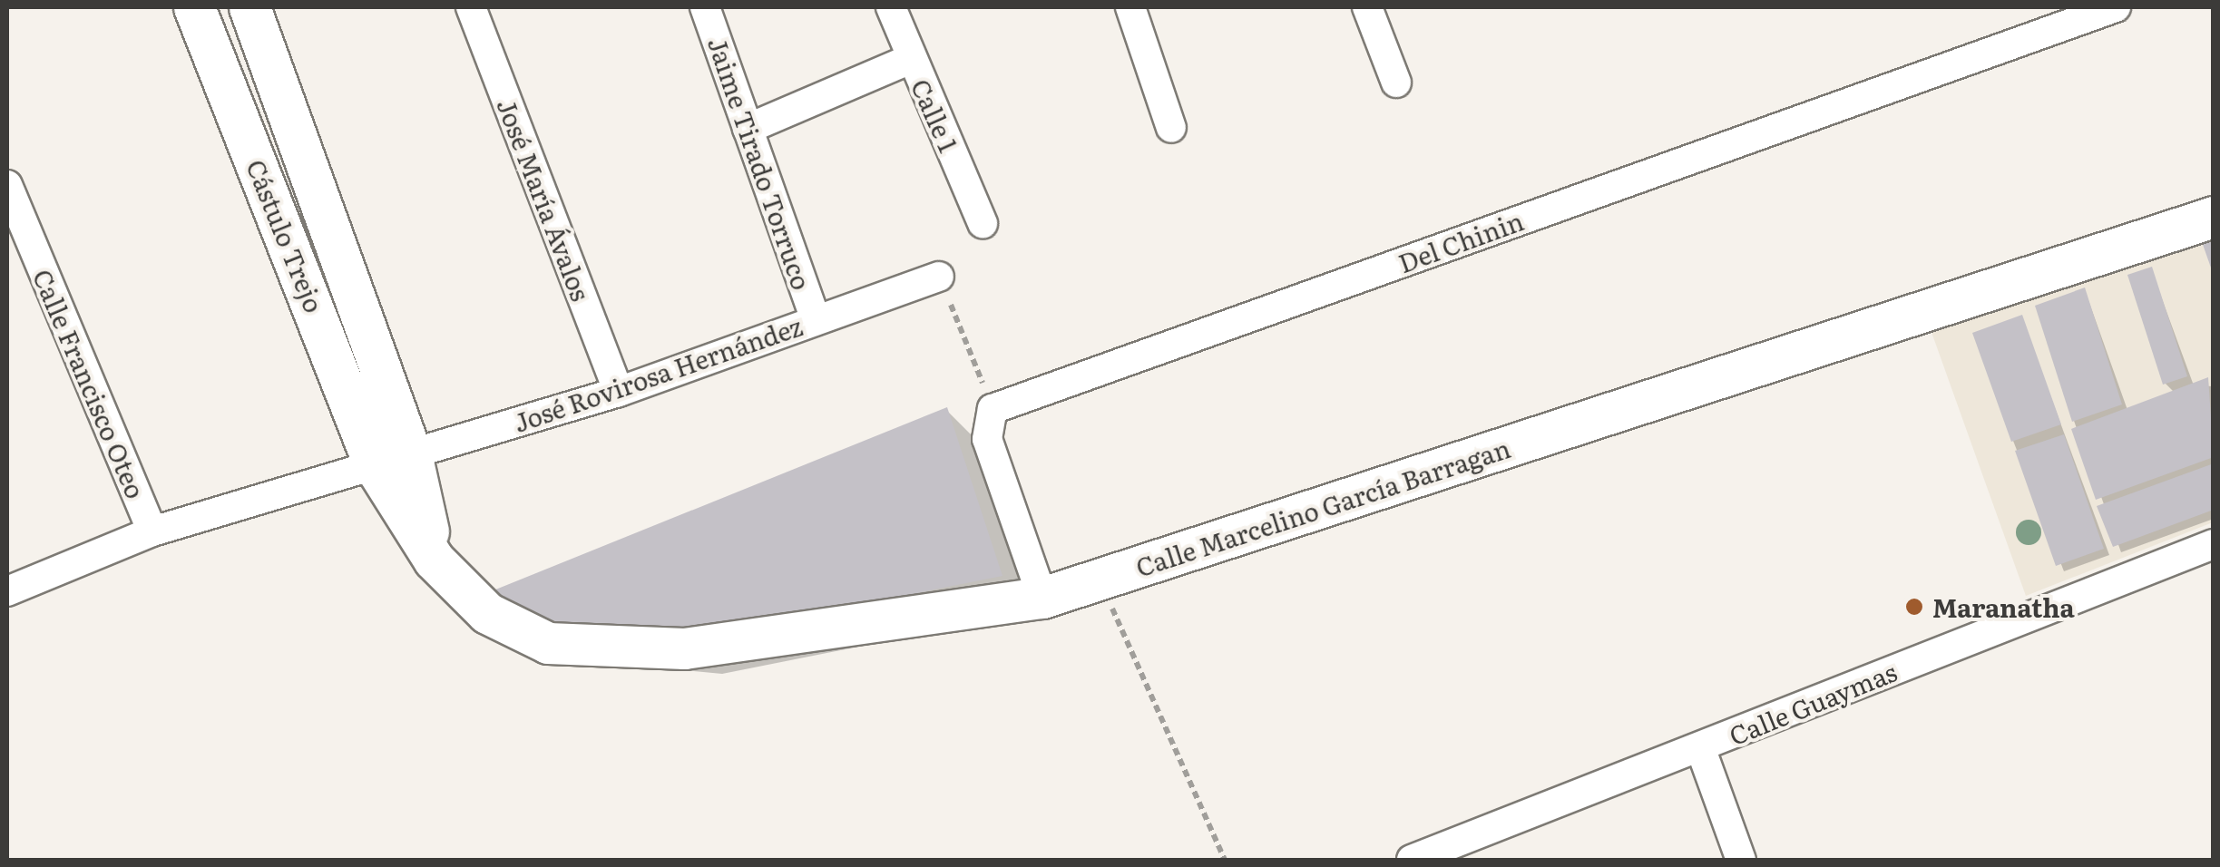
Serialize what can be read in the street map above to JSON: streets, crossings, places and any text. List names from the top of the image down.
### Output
{
  "streets": {
    "street": [
      "Calle 1",
      "Jaime Tirado Torruco",
      "José María Ávalos",
      "Cástulo Trejo",
      "Del Chinin",
      "José Rovirosa Hernández",
      "Calle Francisco Oteo",
      "Calle Marcelino García Barragan",
      "Calle Guaymas"
    ]
  },
  "crossings": [
    ["Jaime Tirado Torruco", "José Rovirosa Hernández"],
    ["José María Ávalos", "José Rovirosa Hernández"],
    ["Cástulo Trejo", "José Rovirosa Hernández"],
    ["Cástulo Trejo", "Calle Marcelino García Barragan"],
    ["José Rovirosa Hernández", "Calle Francisco Oteo"],
    ["José Rovirosa Hernández", "Calle Marcelino García Barragan"]
  ],
  "places": ["Maranatha"]
}
